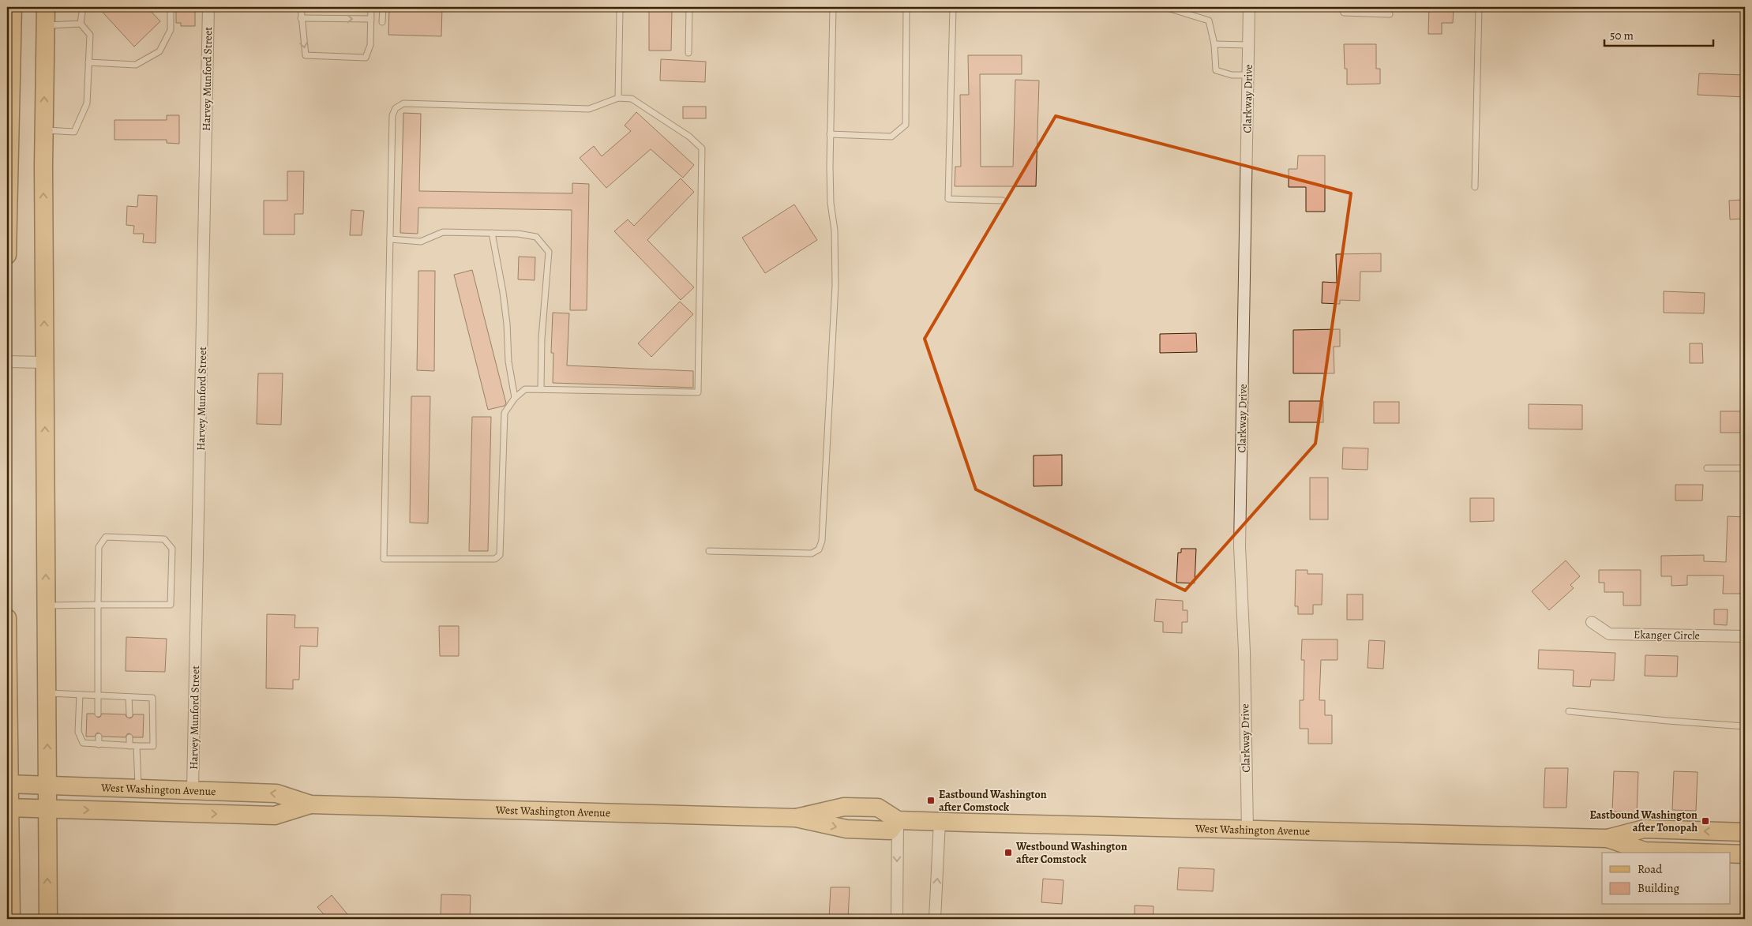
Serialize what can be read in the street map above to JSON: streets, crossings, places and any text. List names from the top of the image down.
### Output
{
  "streets": {
    "main road": ["West Washington Avenue"],
    "street": ["Harvey Munford Street", "Clarkway Drive", "Ekanger Circle"]
  },
  "crossings": [
    ["Harvey Munford Street", "West Washington Avenue"],
    ["Clarkway Drive", "West Washington Avenue"]
  ],
  "places": {
    "transit": ["Eastbound Washington after Comstock", "Eastbound Washington after Tonopah", "Westbound Washington after Comstock"]
  },
  "legend": ["Road", "Building"],
  "scale_bar": "50 m"
}
